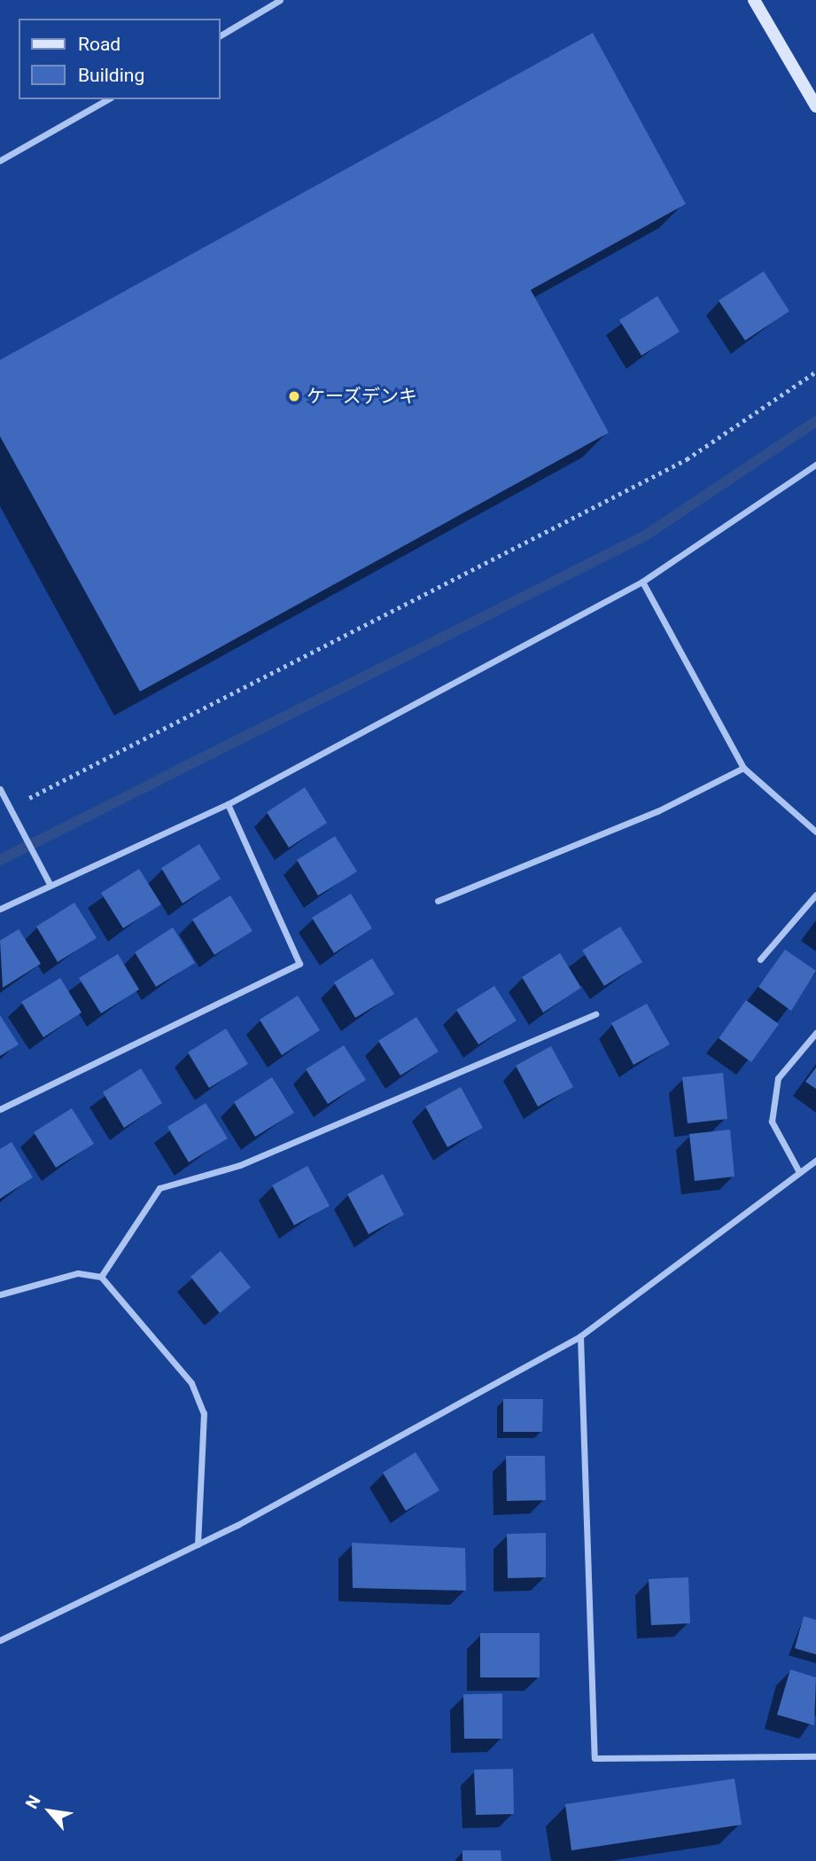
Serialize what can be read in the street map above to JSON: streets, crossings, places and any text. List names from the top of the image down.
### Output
{
  "places": ["ケーズデンキ"],
  "legend": ["Road", "Building"],
  "north": "top left"
}
